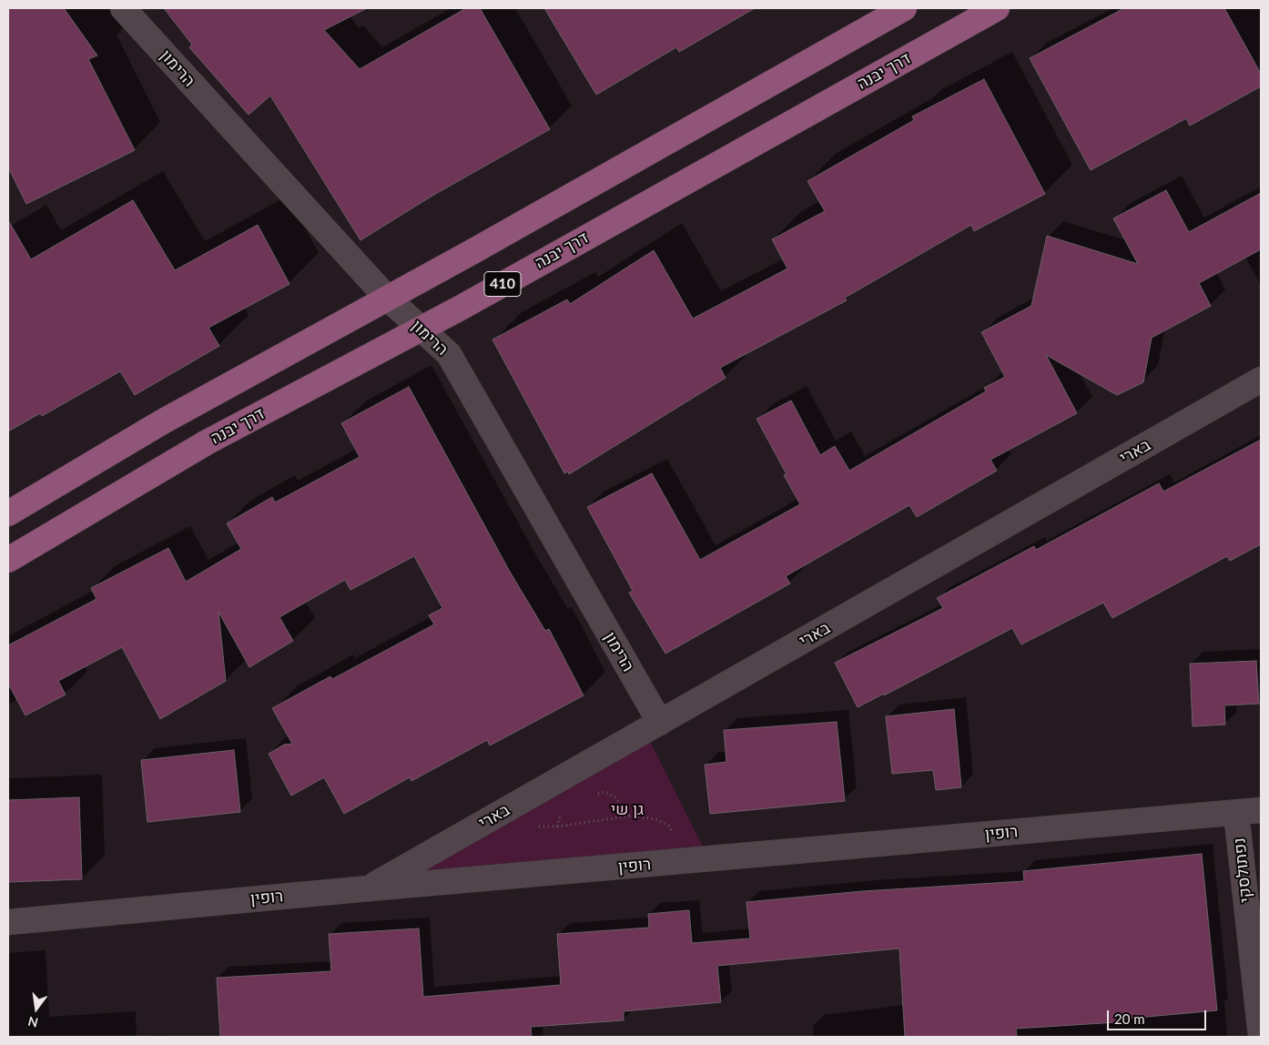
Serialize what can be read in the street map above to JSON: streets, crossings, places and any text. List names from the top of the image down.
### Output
{
  "streets": {
    "main road": ["דרך יבנה", "410"],
    "street": [
      "הרימון",
      "בארי",
      "רופין",
      "נפתולסקי"
    ]
  },
  "crossings": [
    ["הרימון", "דרך יבנה"],
    ["הרימון", "410"],
    ["הרימון", "בארי"],
    ["בארי", "רופין"],
    ["רופין", "נפתולסקי"]
  ],
  "parks": ["גן שי"],
  "scale_bar": "20 m",
  "north": "bottom"
}
